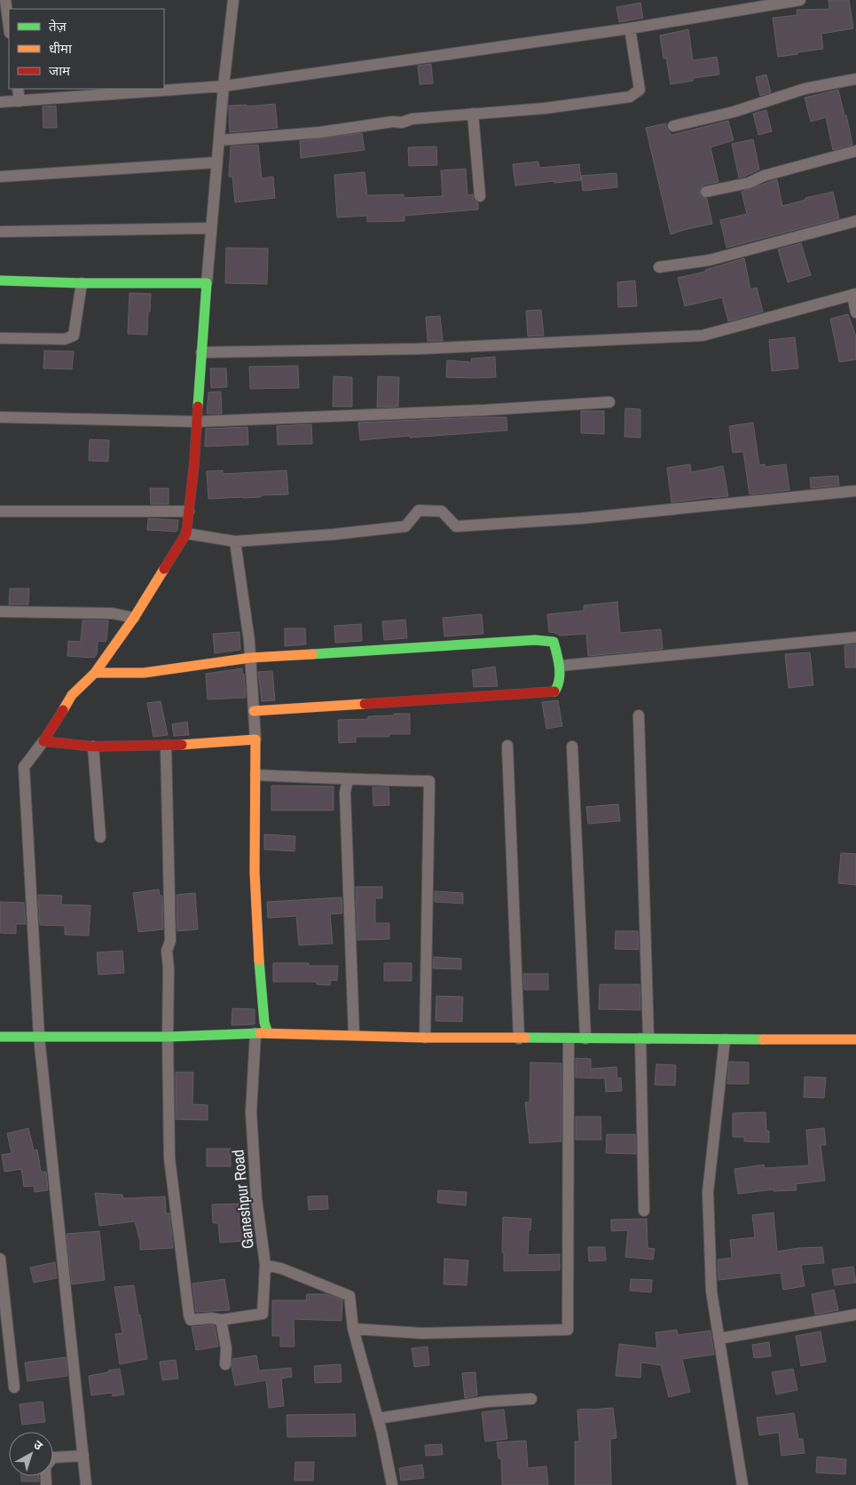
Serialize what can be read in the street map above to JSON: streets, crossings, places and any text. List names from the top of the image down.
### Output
{
  "streets": {
    "street": ["Ganeshpur Road"]
  },
  "legend": ["तेज़", "धीमा", "जाम"],
  "north": "top right"
}
